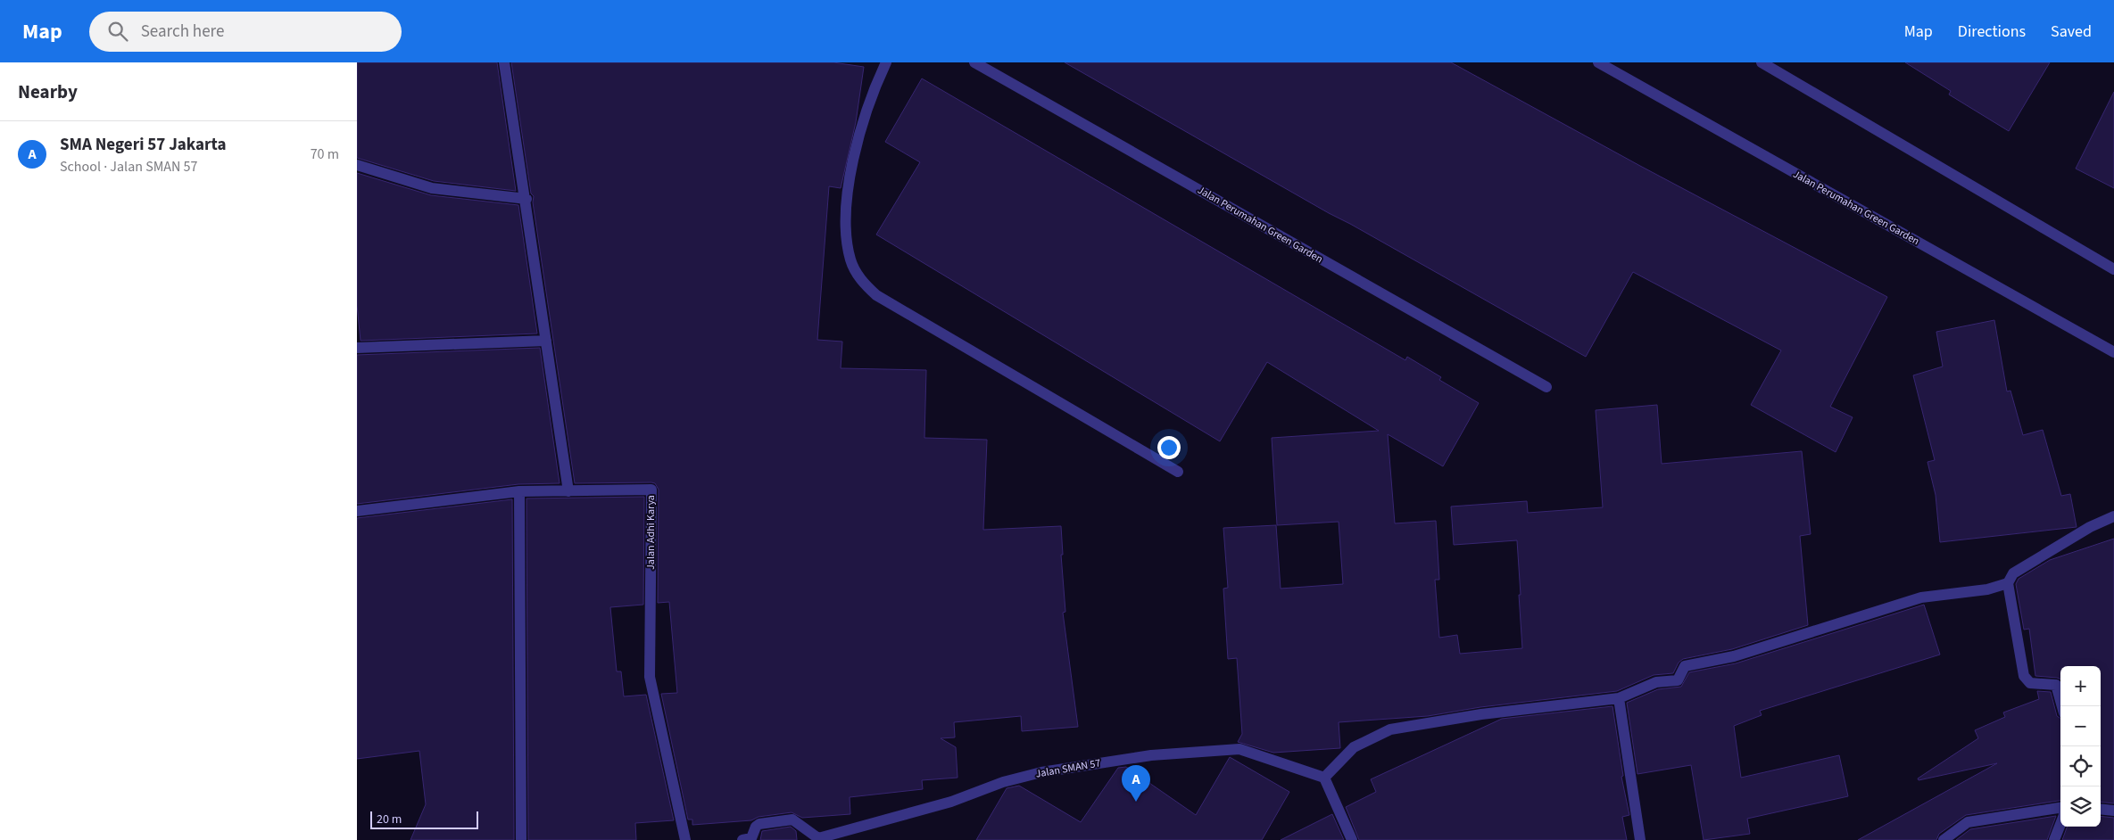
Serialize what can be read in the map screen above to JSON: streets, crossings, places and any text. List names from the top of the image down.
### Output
{
  "streets": {
    "street": ["Jalan Perumahan Green Garden", "Jalan Adhi Karya", "Jalan SMAN 57"]
  },
  "scale_bar": "20 m",
  "page": {
    "header": "Map",
    "search": "Search here",
    "nav": ["Map", "Directions", "Saved"],
    "heading": "Nearby",
    "list": [
      {
        "mark": "A",
        "name": "SMA Negeri 57 Jakarta",
        "note": "School · Jalan SMAN 57",
        "value": "70 m"
      }
    ],
    "map_buttons": ["+", "−"],
    "pins": "A",
    "scale": "20 m"
  }
}
